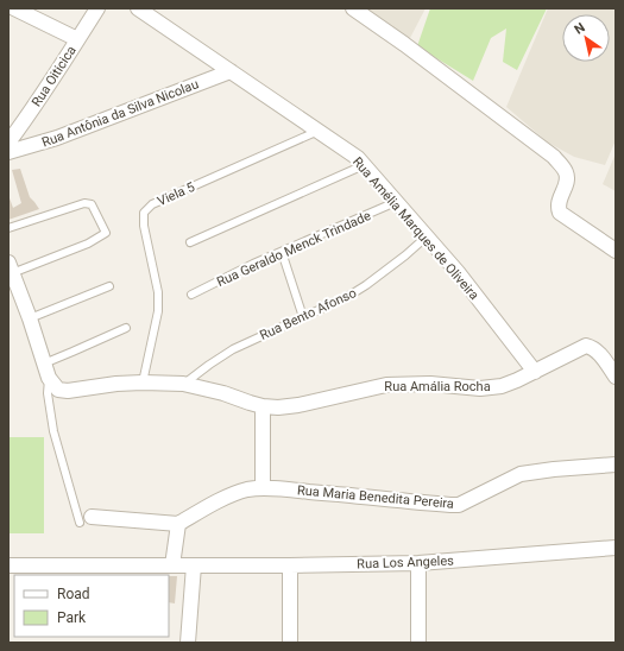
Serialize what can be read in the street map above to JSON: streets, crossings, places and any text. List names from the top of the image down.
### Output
{
  "streets": {
    "street": [
      "Rua Oiticica",
      "Rua Antônia da Silva Nicolau",
      "Rua Amélia Marques de Oliveira",
      "Rua Amália Rocha",
      "Rua Maria Benedita Pereira",
      "Rua Los Angeles"
    ],
    "lane": ["Viela 5", "Rua Geraldo Menck Trindade", "Rua Bento Afonso"]
  },
  "crossings": [
    ["Rua Antônia da Silva Nicolau", "Rua Amélia Marques de Oliveira"],
    ["Viela 5", "Rua Amélia Marques de Oliveira"],
    ["Viela 5", "Rua Amália Rocha"],
    ["Rua Amélia Marques de Oliveira", "Rua Geraldo Menck Trindade"],
    ["Rua Amélia Marques de Oliveira", "Rua Bento Afonso"],
    ["Rua Amélia Marques de Oliveira", "Rua Amália Rocha"],
    ["Rua Bento Afonso", "Rua Amália Rocha"]
  ],
  "legend": ["Road", "Park"],
  "north": "top left"
}
